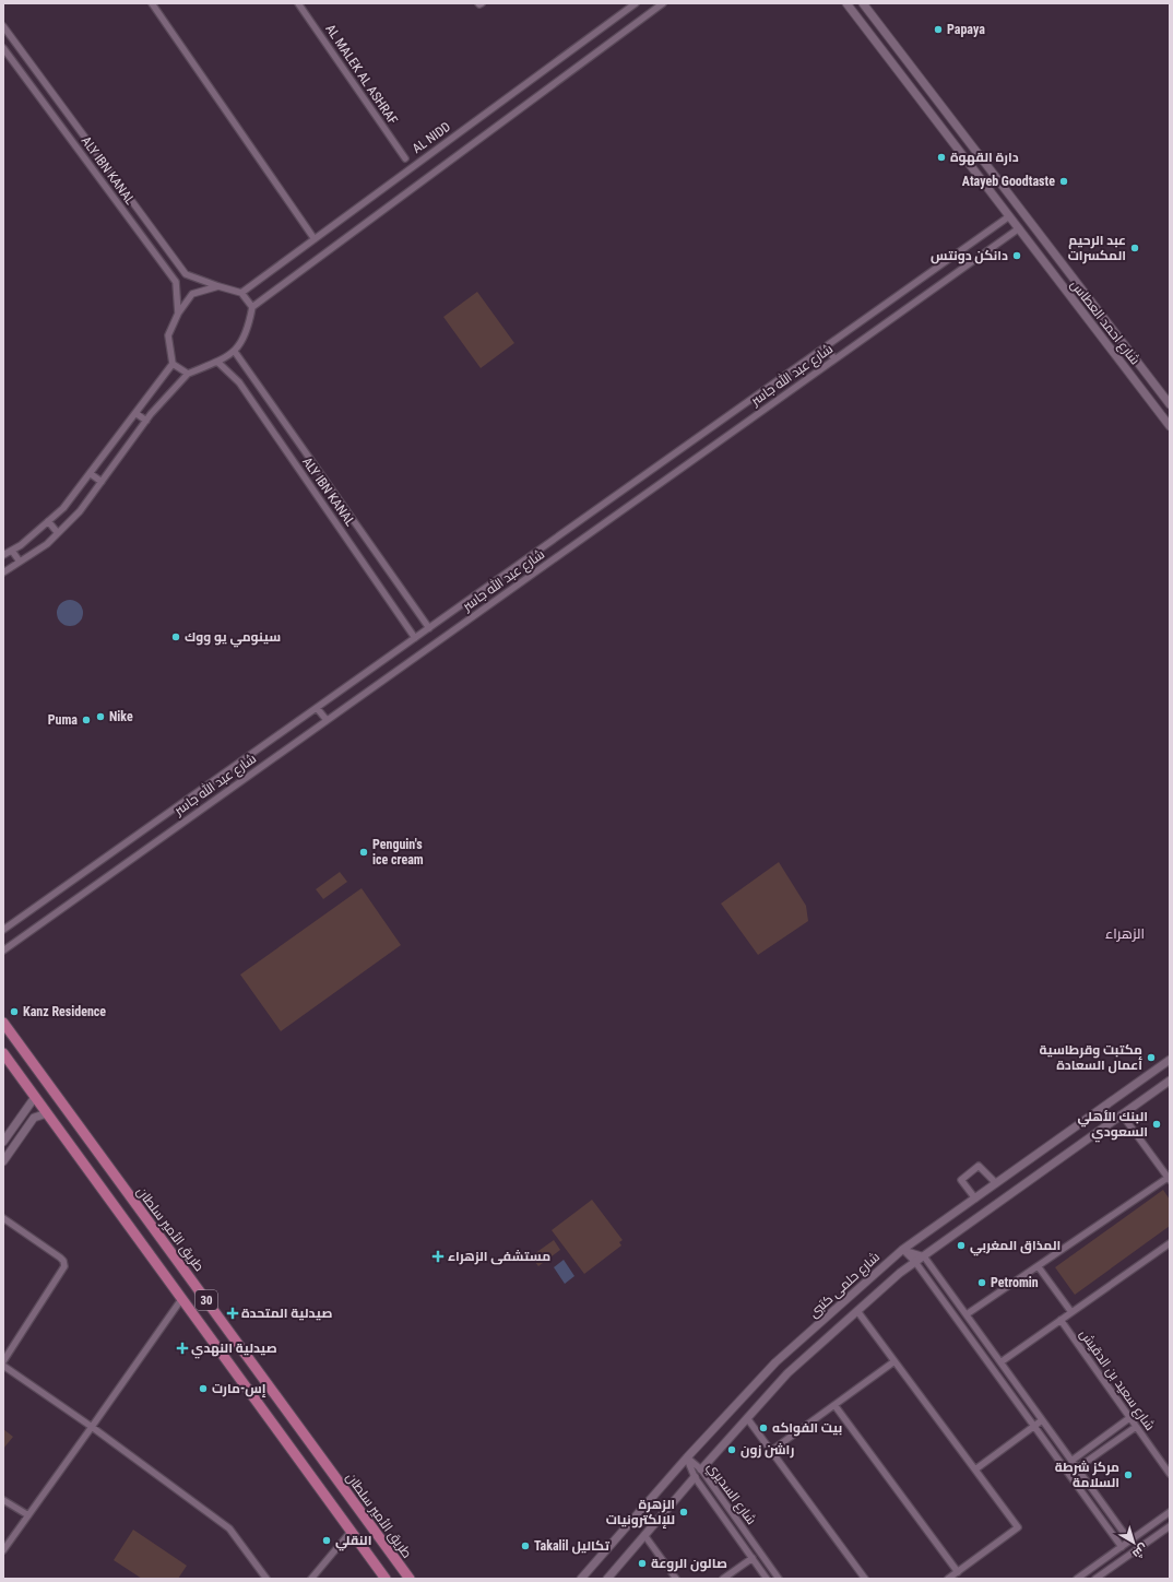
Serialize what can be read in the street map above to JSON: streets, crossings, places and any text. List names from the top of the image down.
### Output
{
  "streets": {
    "main road": ["طريق الأمير سلطان", "30"],
    "street": [
      "AL MALEK AL ASHRAF",
      "AL NIDD",
      "ALY IBN KANAL",
      "شارع احمد العطاس",
      "شارع عبد الله جاسر",
      "شارع حلمى كتبى",
      "شارع سعيد بن الدقيش",
      "شارع السديري"
    ]
  },
  "crossings": [
    ["AL NIDD", "ALY IBN KANAL"],
    ["ALY IBN KANAL", "شارع عبد الله جاسر"],
    ["شارع احمد العطاس", "شارع عبد الله جاسر"],
    ["شارع حلمى كتبى", "شارع السديري"]
  ],
  "districts": ["الزهراء"],
  "places": {
    "other": [
      "Papaya",
      "دارة القهوة",
      "Atayeb Goodtaste",
      "عبد الرحيم المكسرات",
      "دانكن دونتس",
      "سينومي يو ووك",
      "Nike",
      "Puma",
      "Penguin's ice cream",
      "Kanz Residence",
      "مكتبت وقرطاسية أعمال السعادة",
      "البنك الأهلي السعودي",
      "المذاق المغربي",
      "Petromin",
      "إس-مارت",
      "بيت الفواكه",
      "راشن زون",
      "مركز شرطة السلامة",
      "الزهرة للإلكترونيات",
      "النقلي",
      "Takalil تكاليل",
      "صالون الروعة"
    ],
    "health": ["مستشفى الزهراء", "صيدلية المتحدة", "صيدلية النهدي"]
  },
  "north": "bottom right"
}
